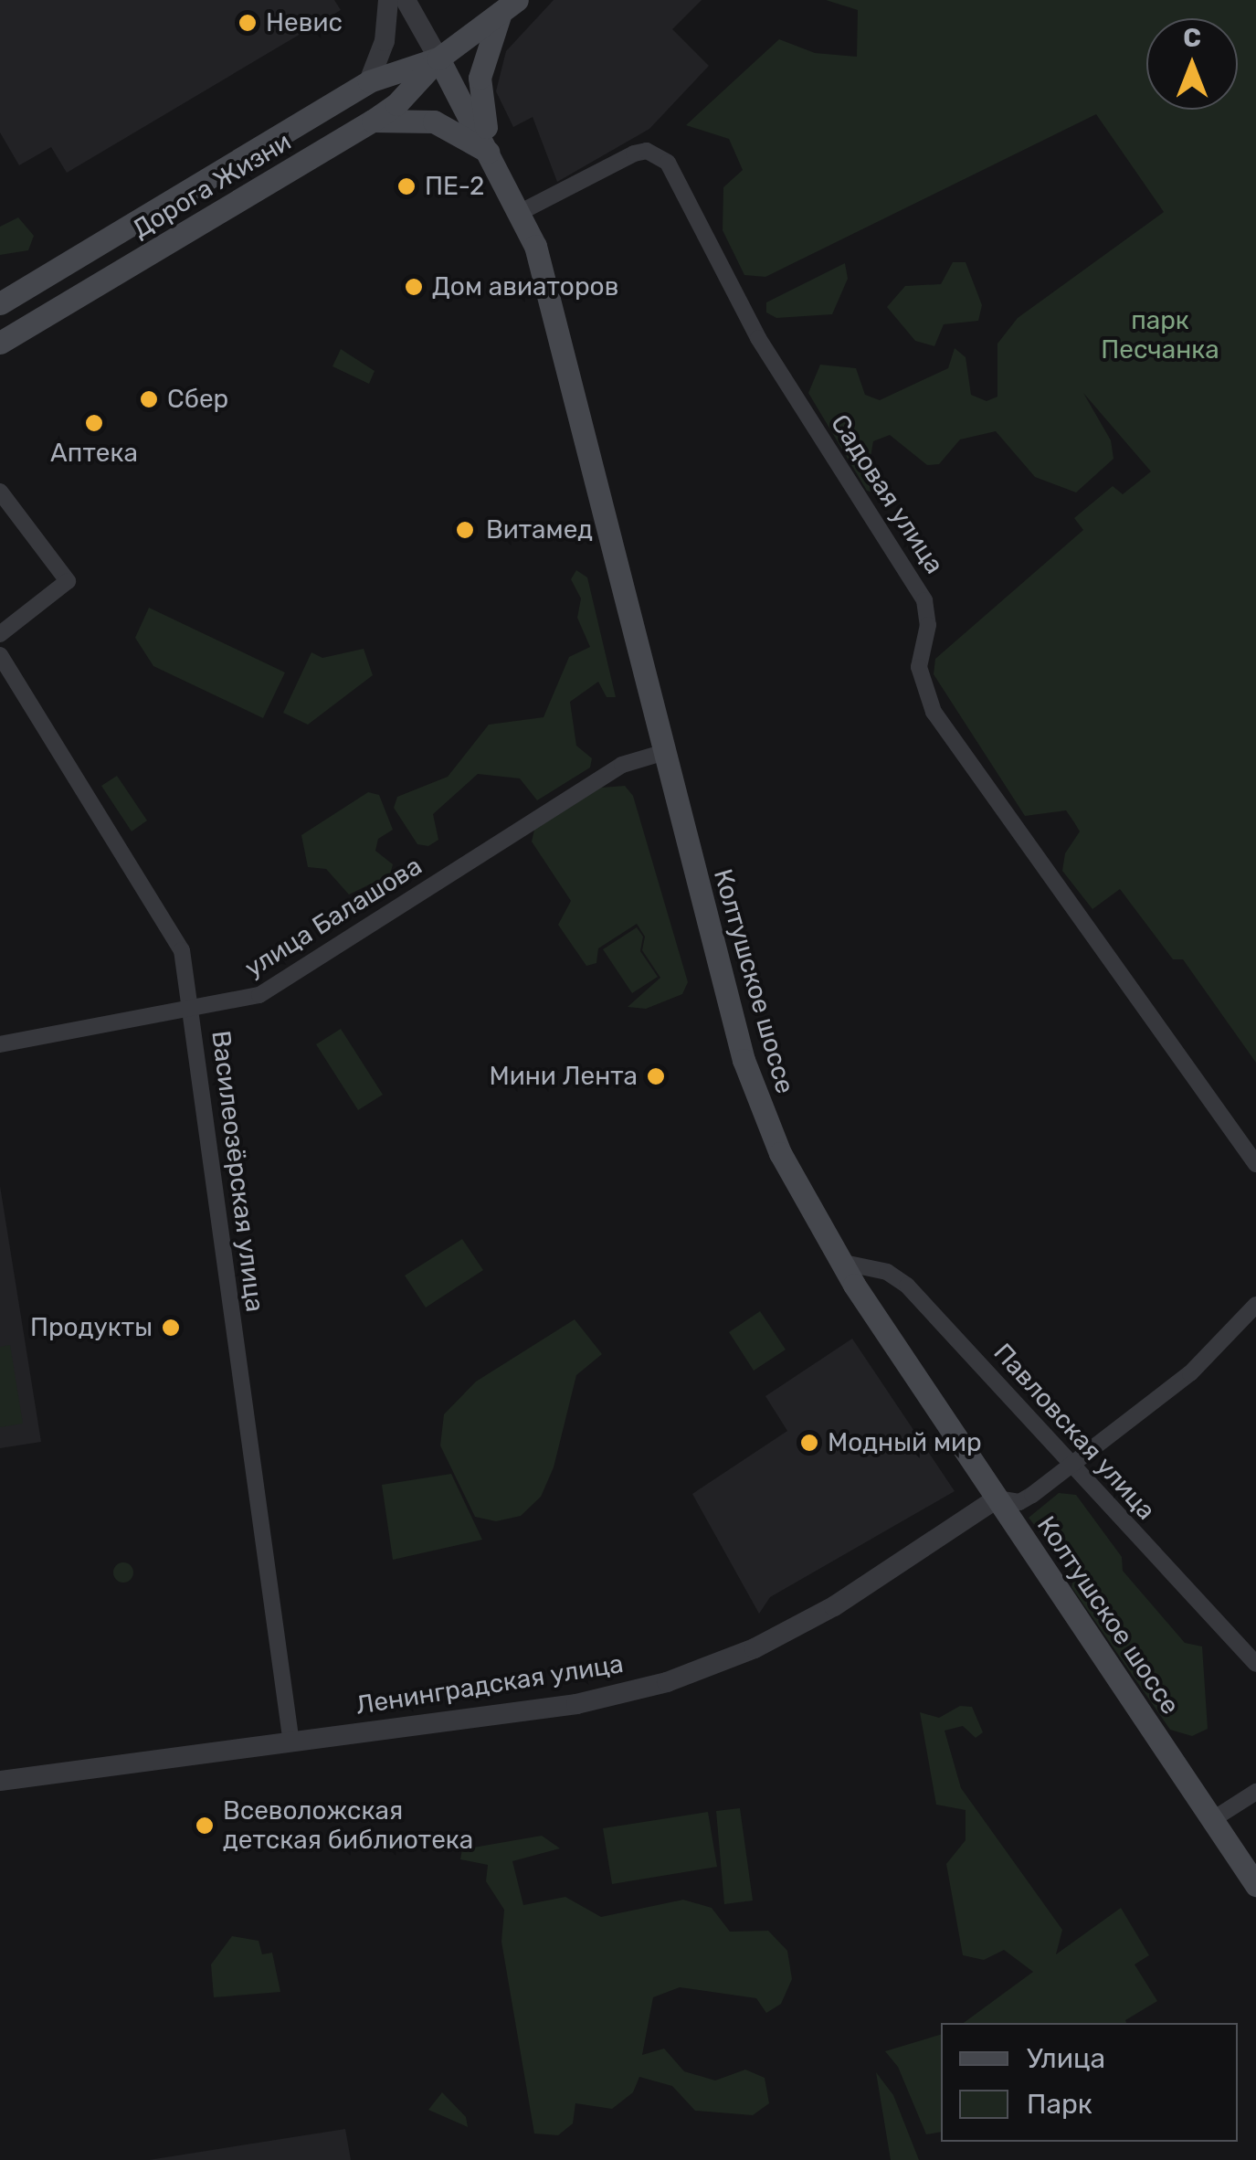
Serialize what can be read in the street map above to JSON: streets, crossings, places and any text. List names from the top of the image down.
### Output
{
  "streets": {
    "main road": ["Дорога Жизни", "Колтушское шоссе"],
    "street": [
      "Садовая улица",
      "улица Балашова",
      "Василеозёрская улица",
      "Павловская улица",
      "Ленинградская улица"
    ]
  },
  "crossings": [
    ["Дорога Жизни", "Колтушское шоссе"],
    ["Садовая улица", "Колтушское шоссе"],
    ["улица Балашова", "Колтушское шоссе"],
    ["улица Балашова", "Василеозёрская улица"],
    ["Колтушское шоссе", "Павловская улица"],
    ["Колтушское шоссе", "Ленинградская улица"],
    ["Василеозёрская улица", "Ленинградская улица"]
  ],
  "parks": ["парк Песчанка"],
  "places": [
    "Невис",
    "ПЕ-2",
    "Дом авиаторов",
    "Сбер",
    "Аптека",
    "Витамед",
    "Мини Лента",
    "Продукты",
    "Модный мир",
    "Всеволожская детская библиотека"
  ],
  "legend": ["Улица", "Парк"],
  "north": "top"
}
